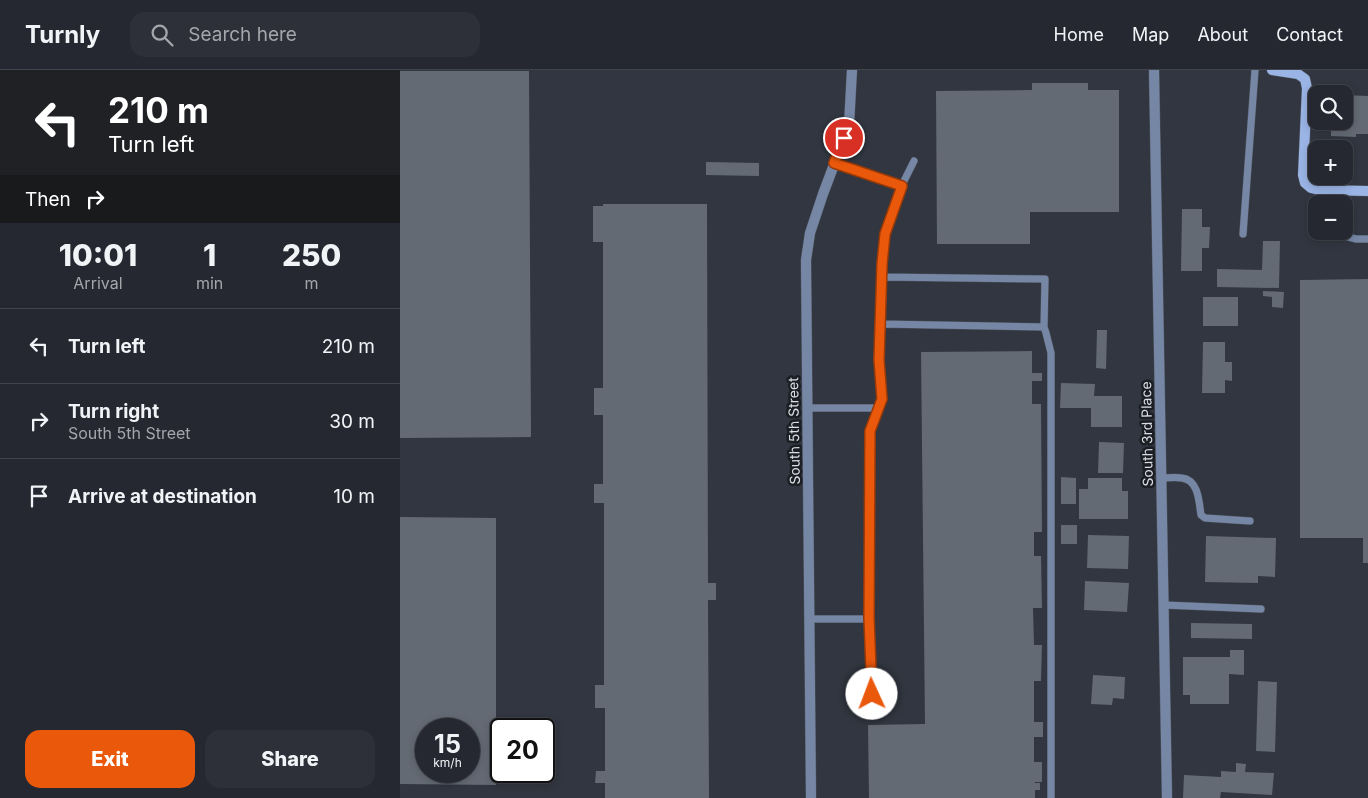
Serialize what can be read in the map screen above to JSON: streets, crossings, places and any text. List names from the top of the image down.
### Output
{
  "streets": {
    "street": ["South 5th Street", "South 3rd Place"]
  },
  "page": {
    "header": "Turnly",
    "search": "Search here",
    "nav": [
      "Home",
      "Map",
      "About",
      "Contact"
    ],
    "turn": ["210 m", "Turn left"],
    "map_buttons": ["+", "−"],
    "then": "Then",
    "eta": [
      "10:01",
      "Arrival",
      "1",
      "min",
      "250",
      "m"
    ],
    "list": [
      {
        "name": "Turn left",
        "value": "210 m"
      },
      {
        "name": "Turn right",
        "note": "South 5th Street",
        "value": "30 m"
      },
      {
        "name": "Arrive at destination",
        "value": "10 m"
      }
    ],
    "speed": "15 km/h",
    "limit": "20",
    "buttons": ["Exit", "Share"]
  }
}
